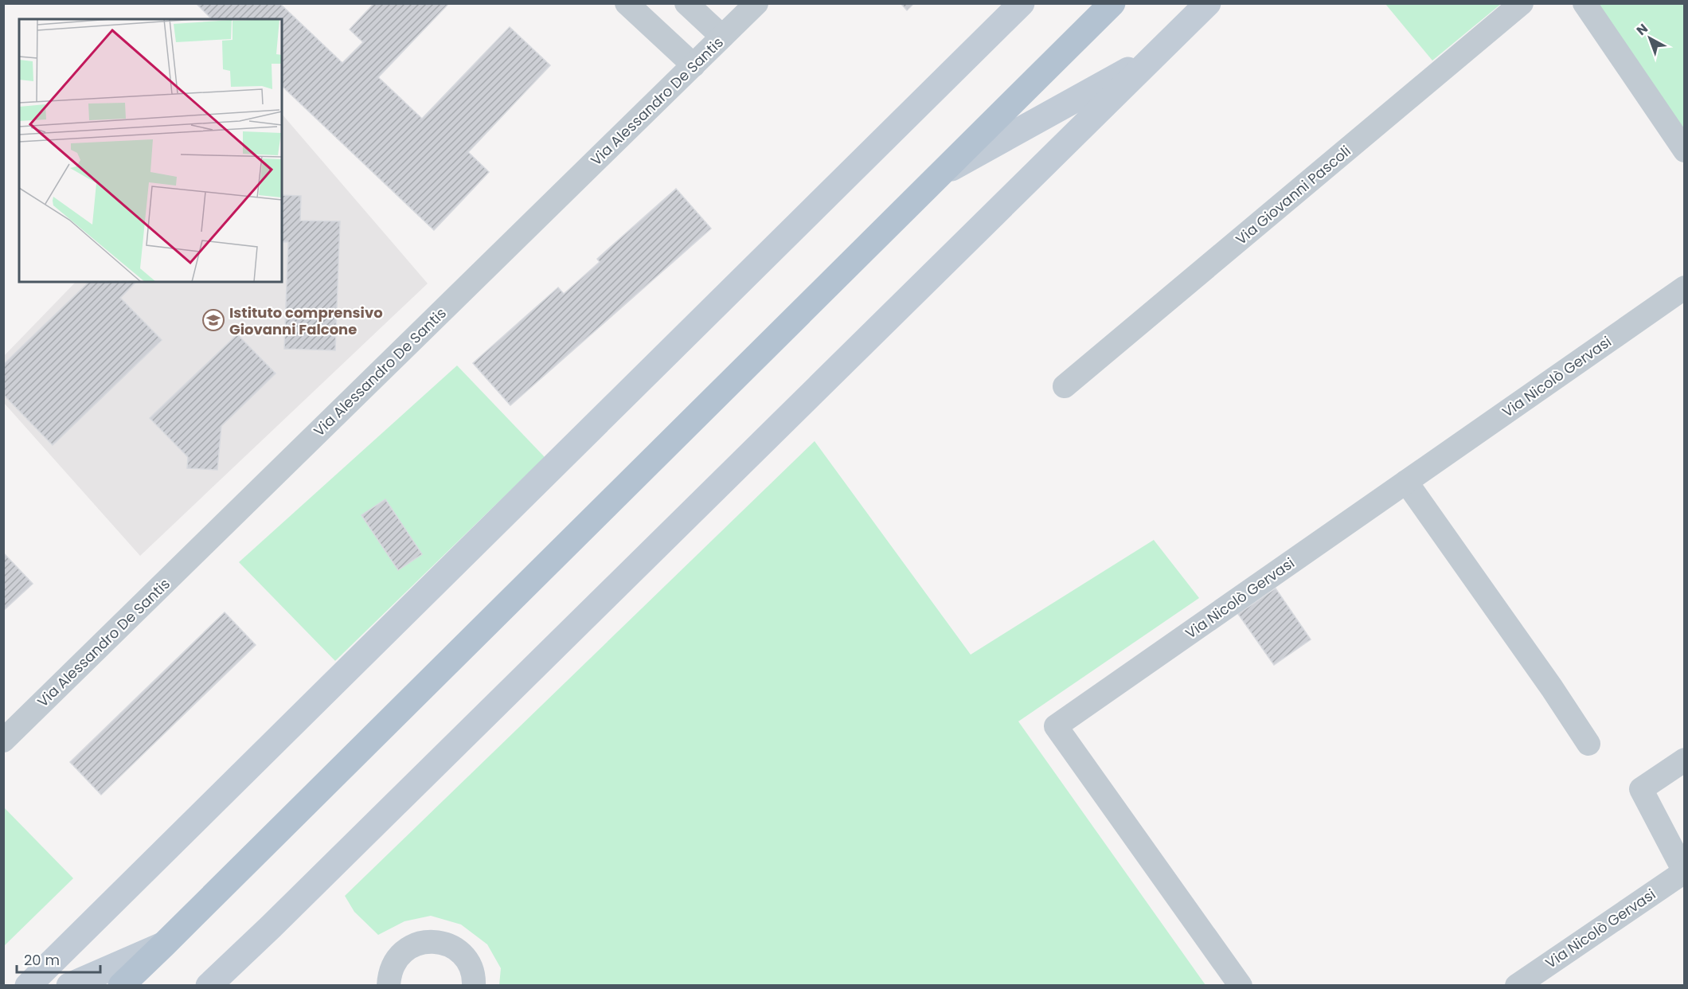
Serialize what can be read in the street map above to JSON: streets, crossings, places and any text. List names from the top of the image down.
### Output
{
  "streets": {
    "street": ["Via Alessandro De Santis", "Via Giovanni Pascoli", "Via Nicolò Gervasi"]
  },
  "places": {
    "school or university": ["Istituto comprensivo Giovanni Falcone"]
  },
  "scale_bar": "20 m",
  "north": "top left"
}
